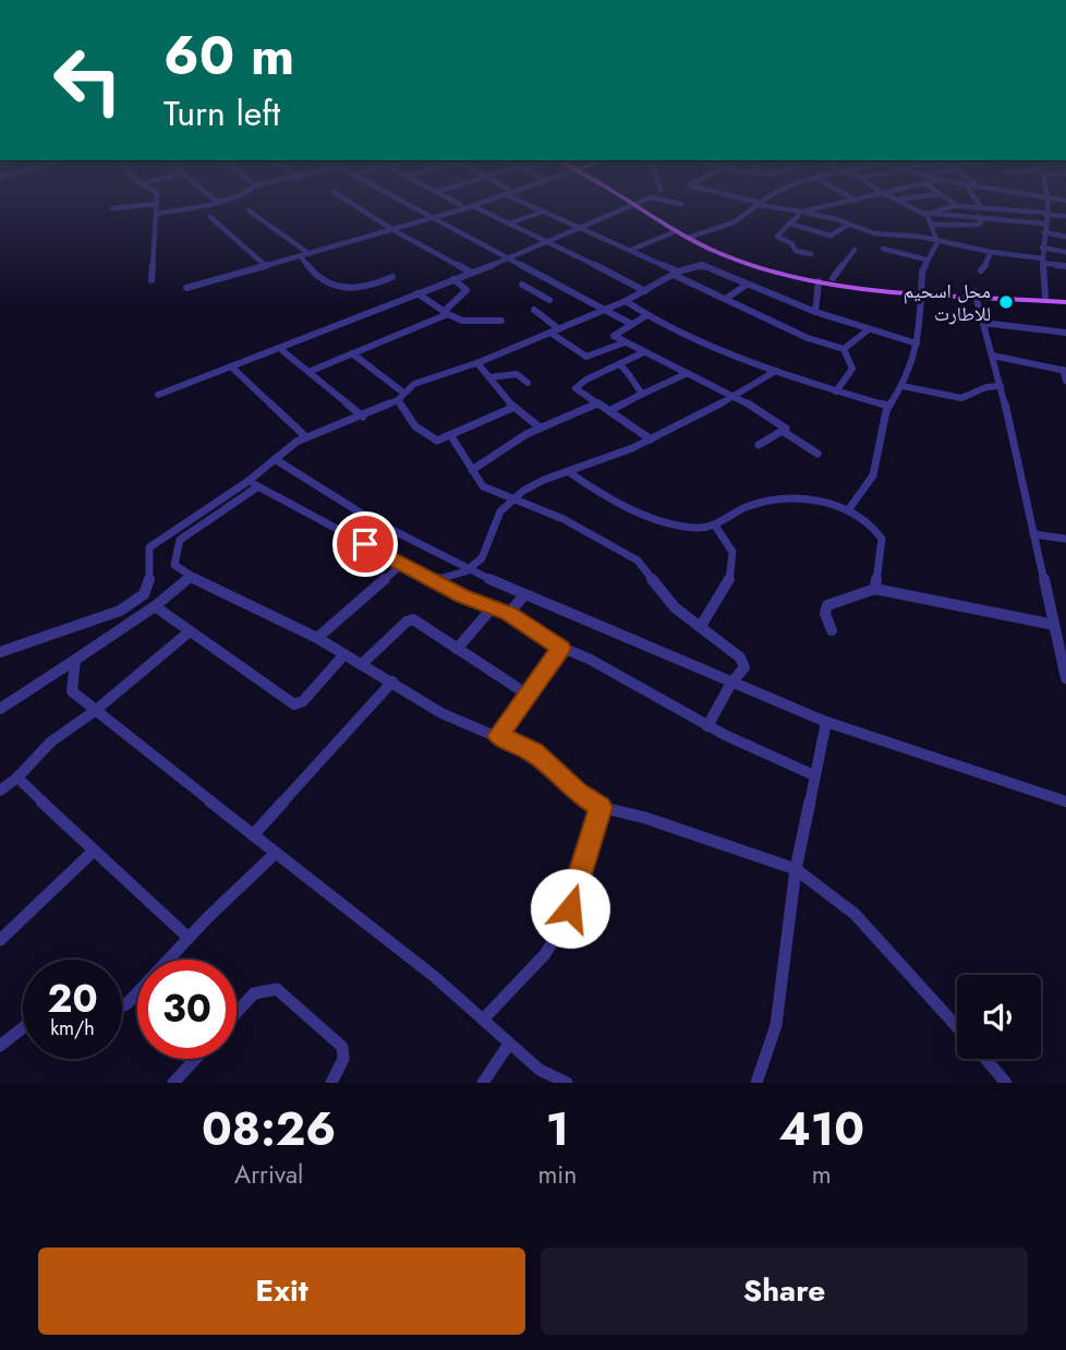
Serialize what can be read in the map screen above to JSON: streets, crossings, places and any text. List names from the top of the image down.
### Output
{
  "places": ["محل اسحيم للاطارت"],
  "page": {
    "turn": ["60 m", "Turn left"],
    "speed": "20 km/h",
    "limit": "30",
    "eta": [
      "08:26",
      "Arrival",
      "1",
      "min",
      "410",
      "m"
    ],
    "buttons": ["Exit", "Share"]
  }
}
